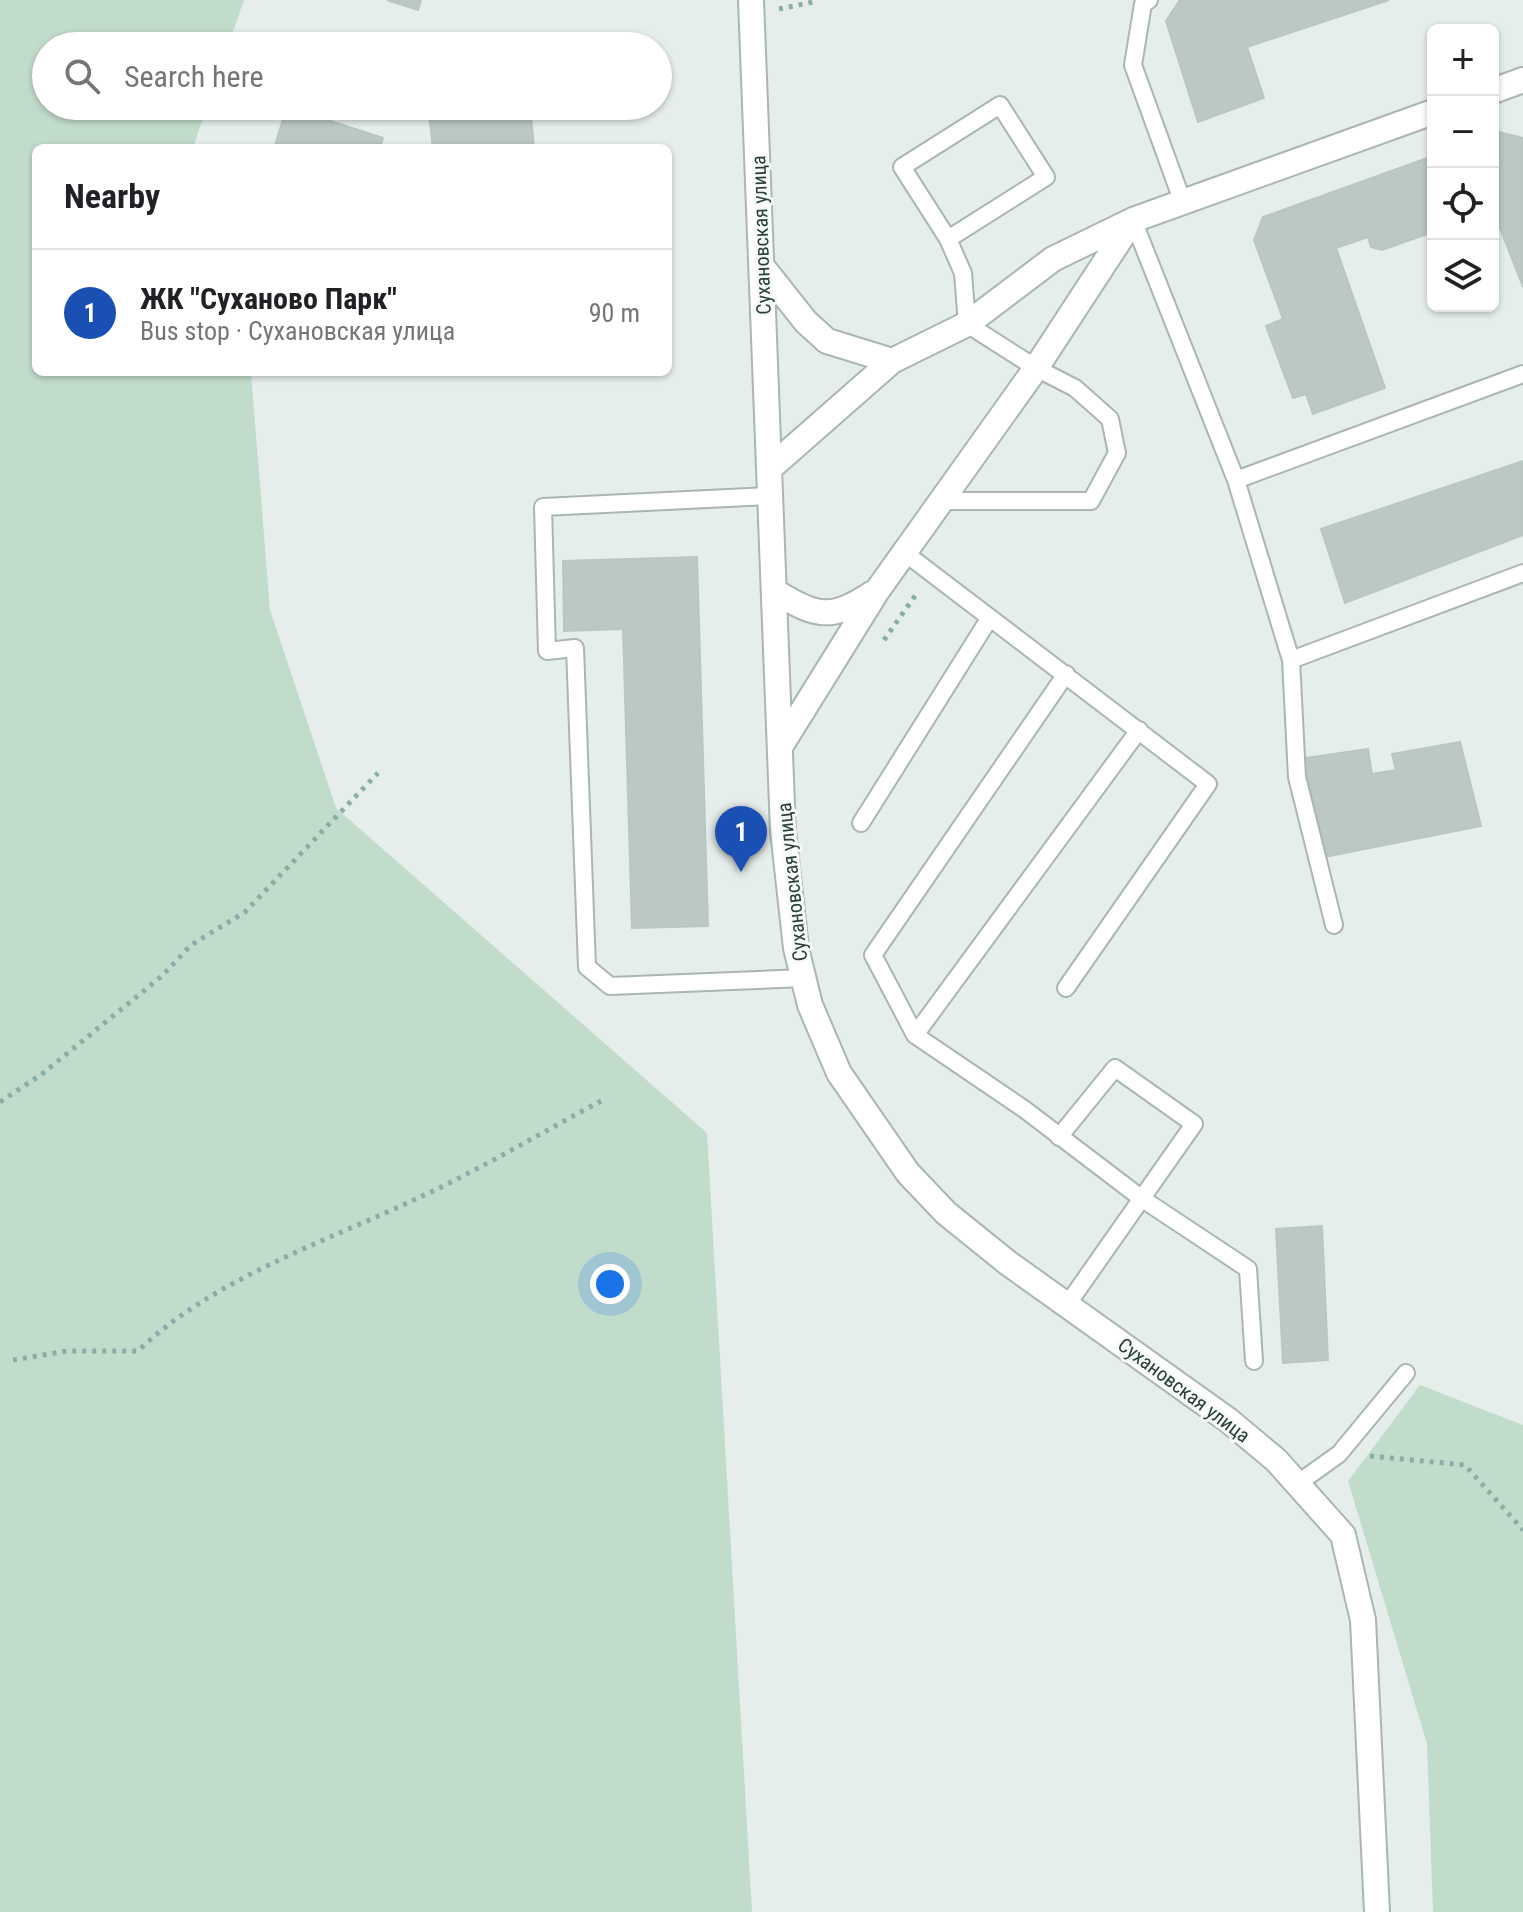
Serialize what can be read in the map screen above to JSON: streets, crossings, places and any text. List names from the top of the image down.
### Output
{
  "streets": {
    "street": ["Сухановская улица"]
  },
  "page": {
    "map_buttons": ["+", "−"],
    "search": "Search here",
    "heading": "Nearby",
    "list": [
      {
        "mark": "1",
        "name": "ЖК \"Суханово Парк\"",
        "note": "Bus stop · Сухановская улица",
        "value": "90 m"
      }
    ],
    "pins": "1"
  }
}
